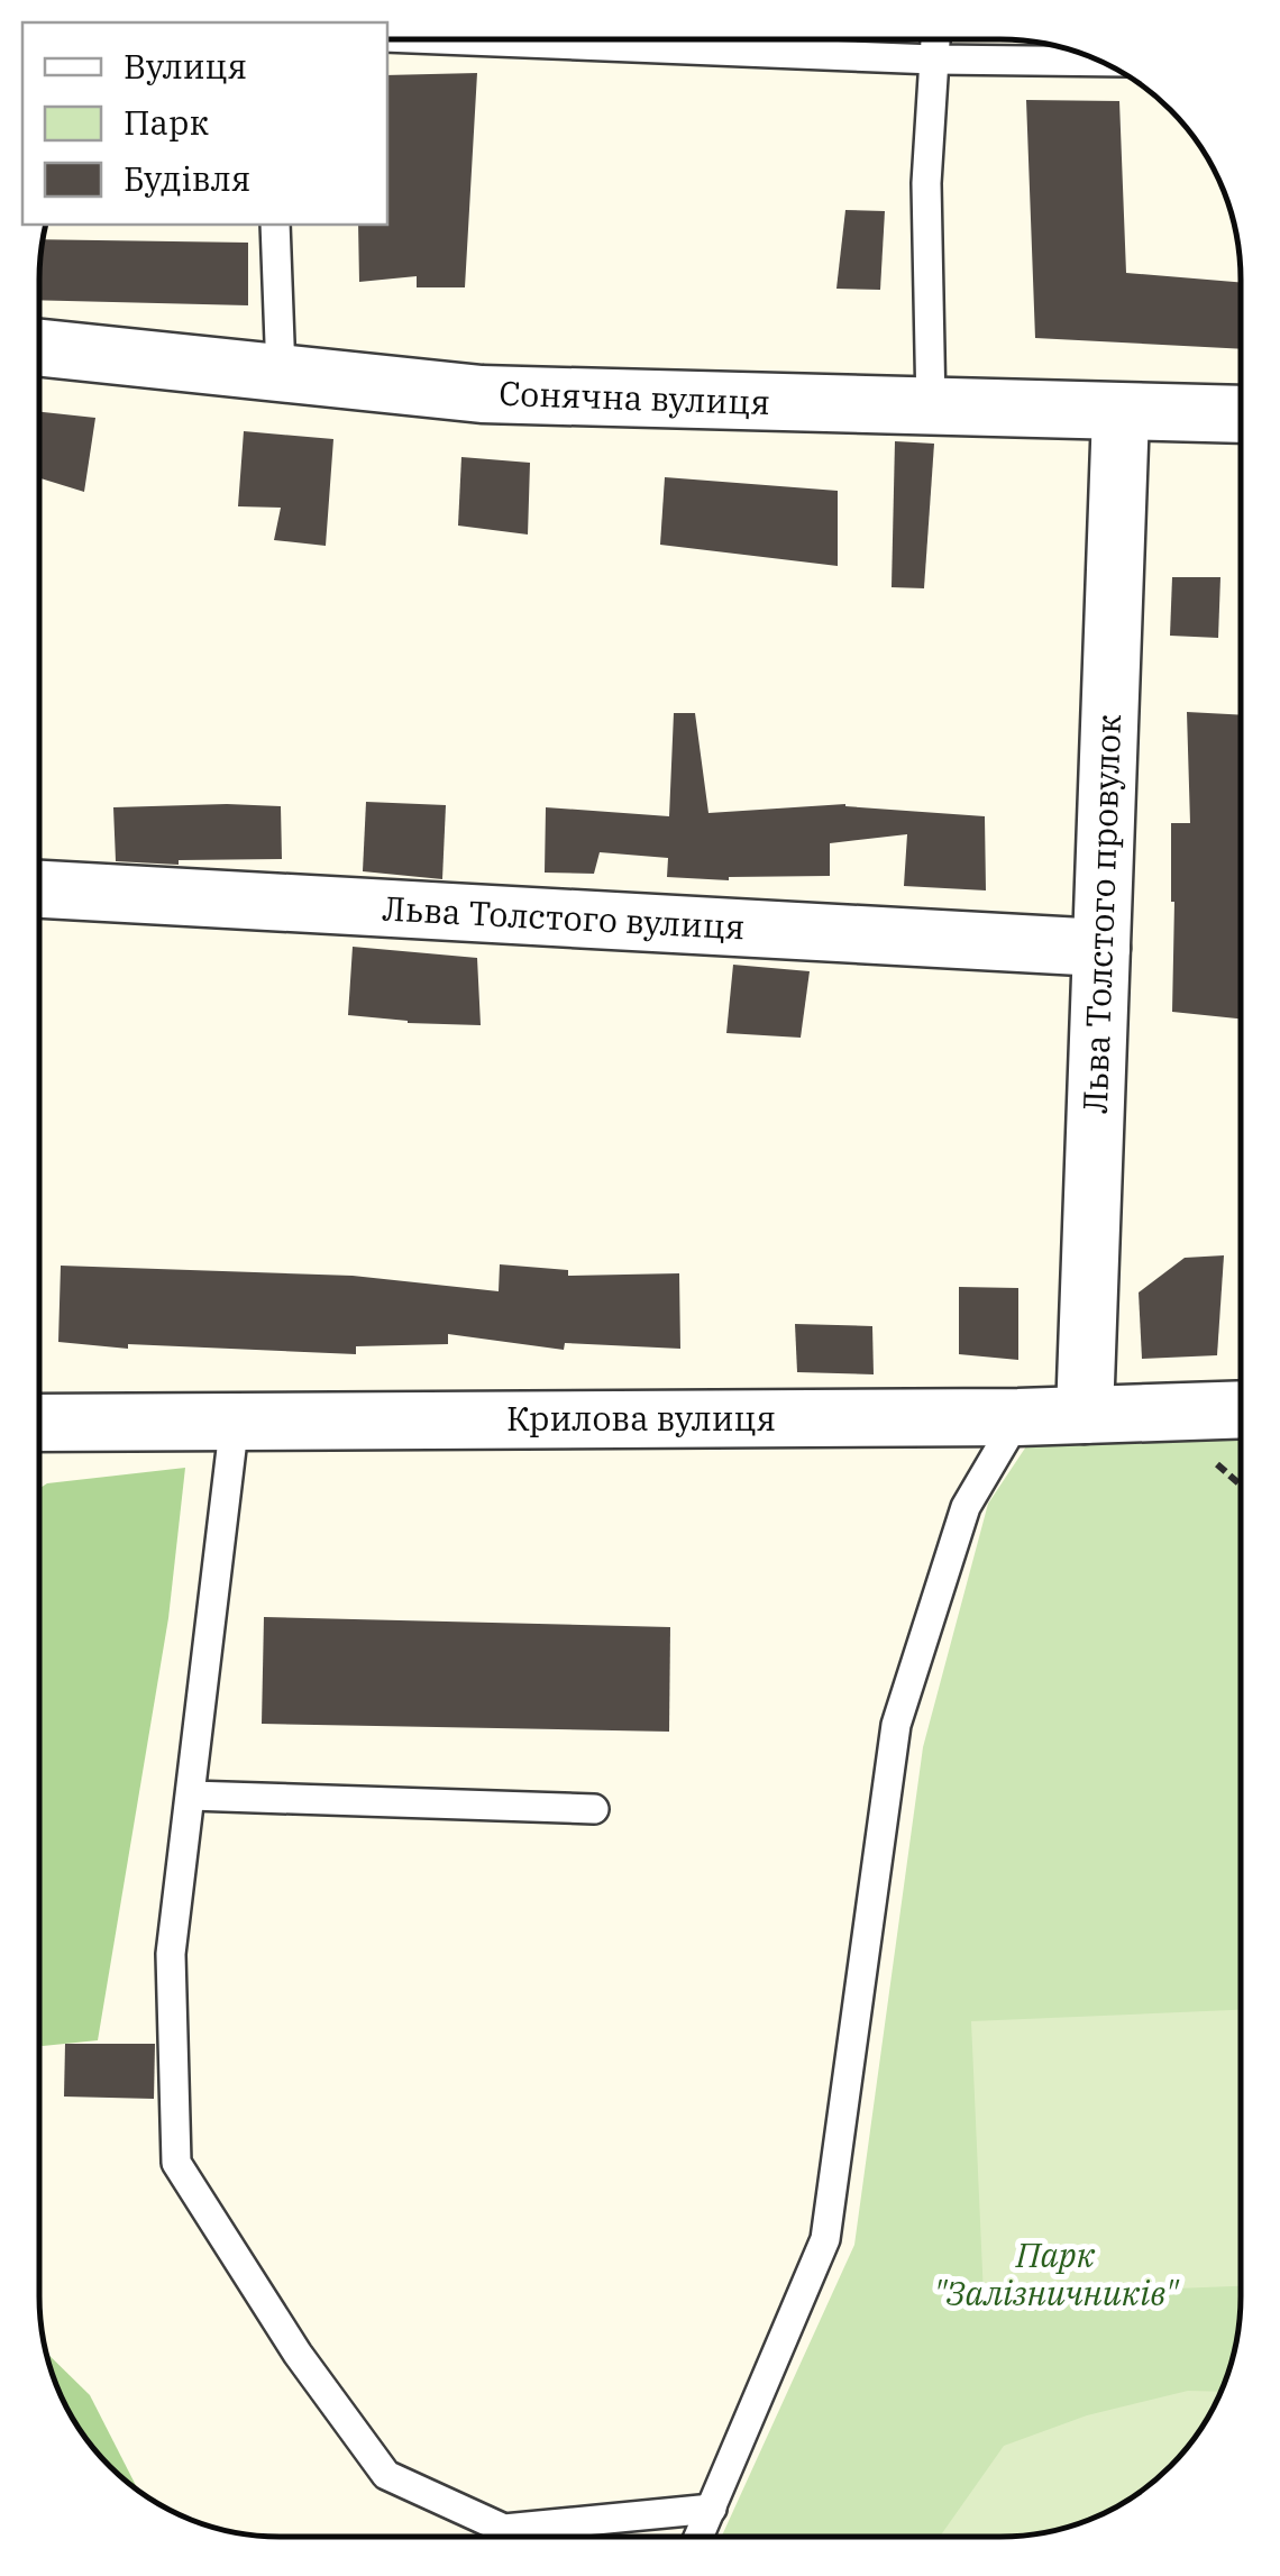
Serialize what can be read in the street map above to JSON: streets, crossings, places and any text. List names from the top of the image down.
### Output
{
  "streets": {
    "street": [
      "Сонячна вулиця",
      "Льва Толстого провулок",
      "Льва Толстого вулиця",
      "Крилова вулиця"
    ]
  },
  "crossings": [
    ["Сонячна вулиця", "Льва Толстого провулок"],
    ["Льва Толстого провулок", "Льва Толстого вулиця"],
    ["Льва Толстого провулок", "Крилова вулиця"]
  ],
  "parks": ["Парк \"Залізничників\""],
  "legend": ["Вулиця", "Парк", "Будівля"]
}
